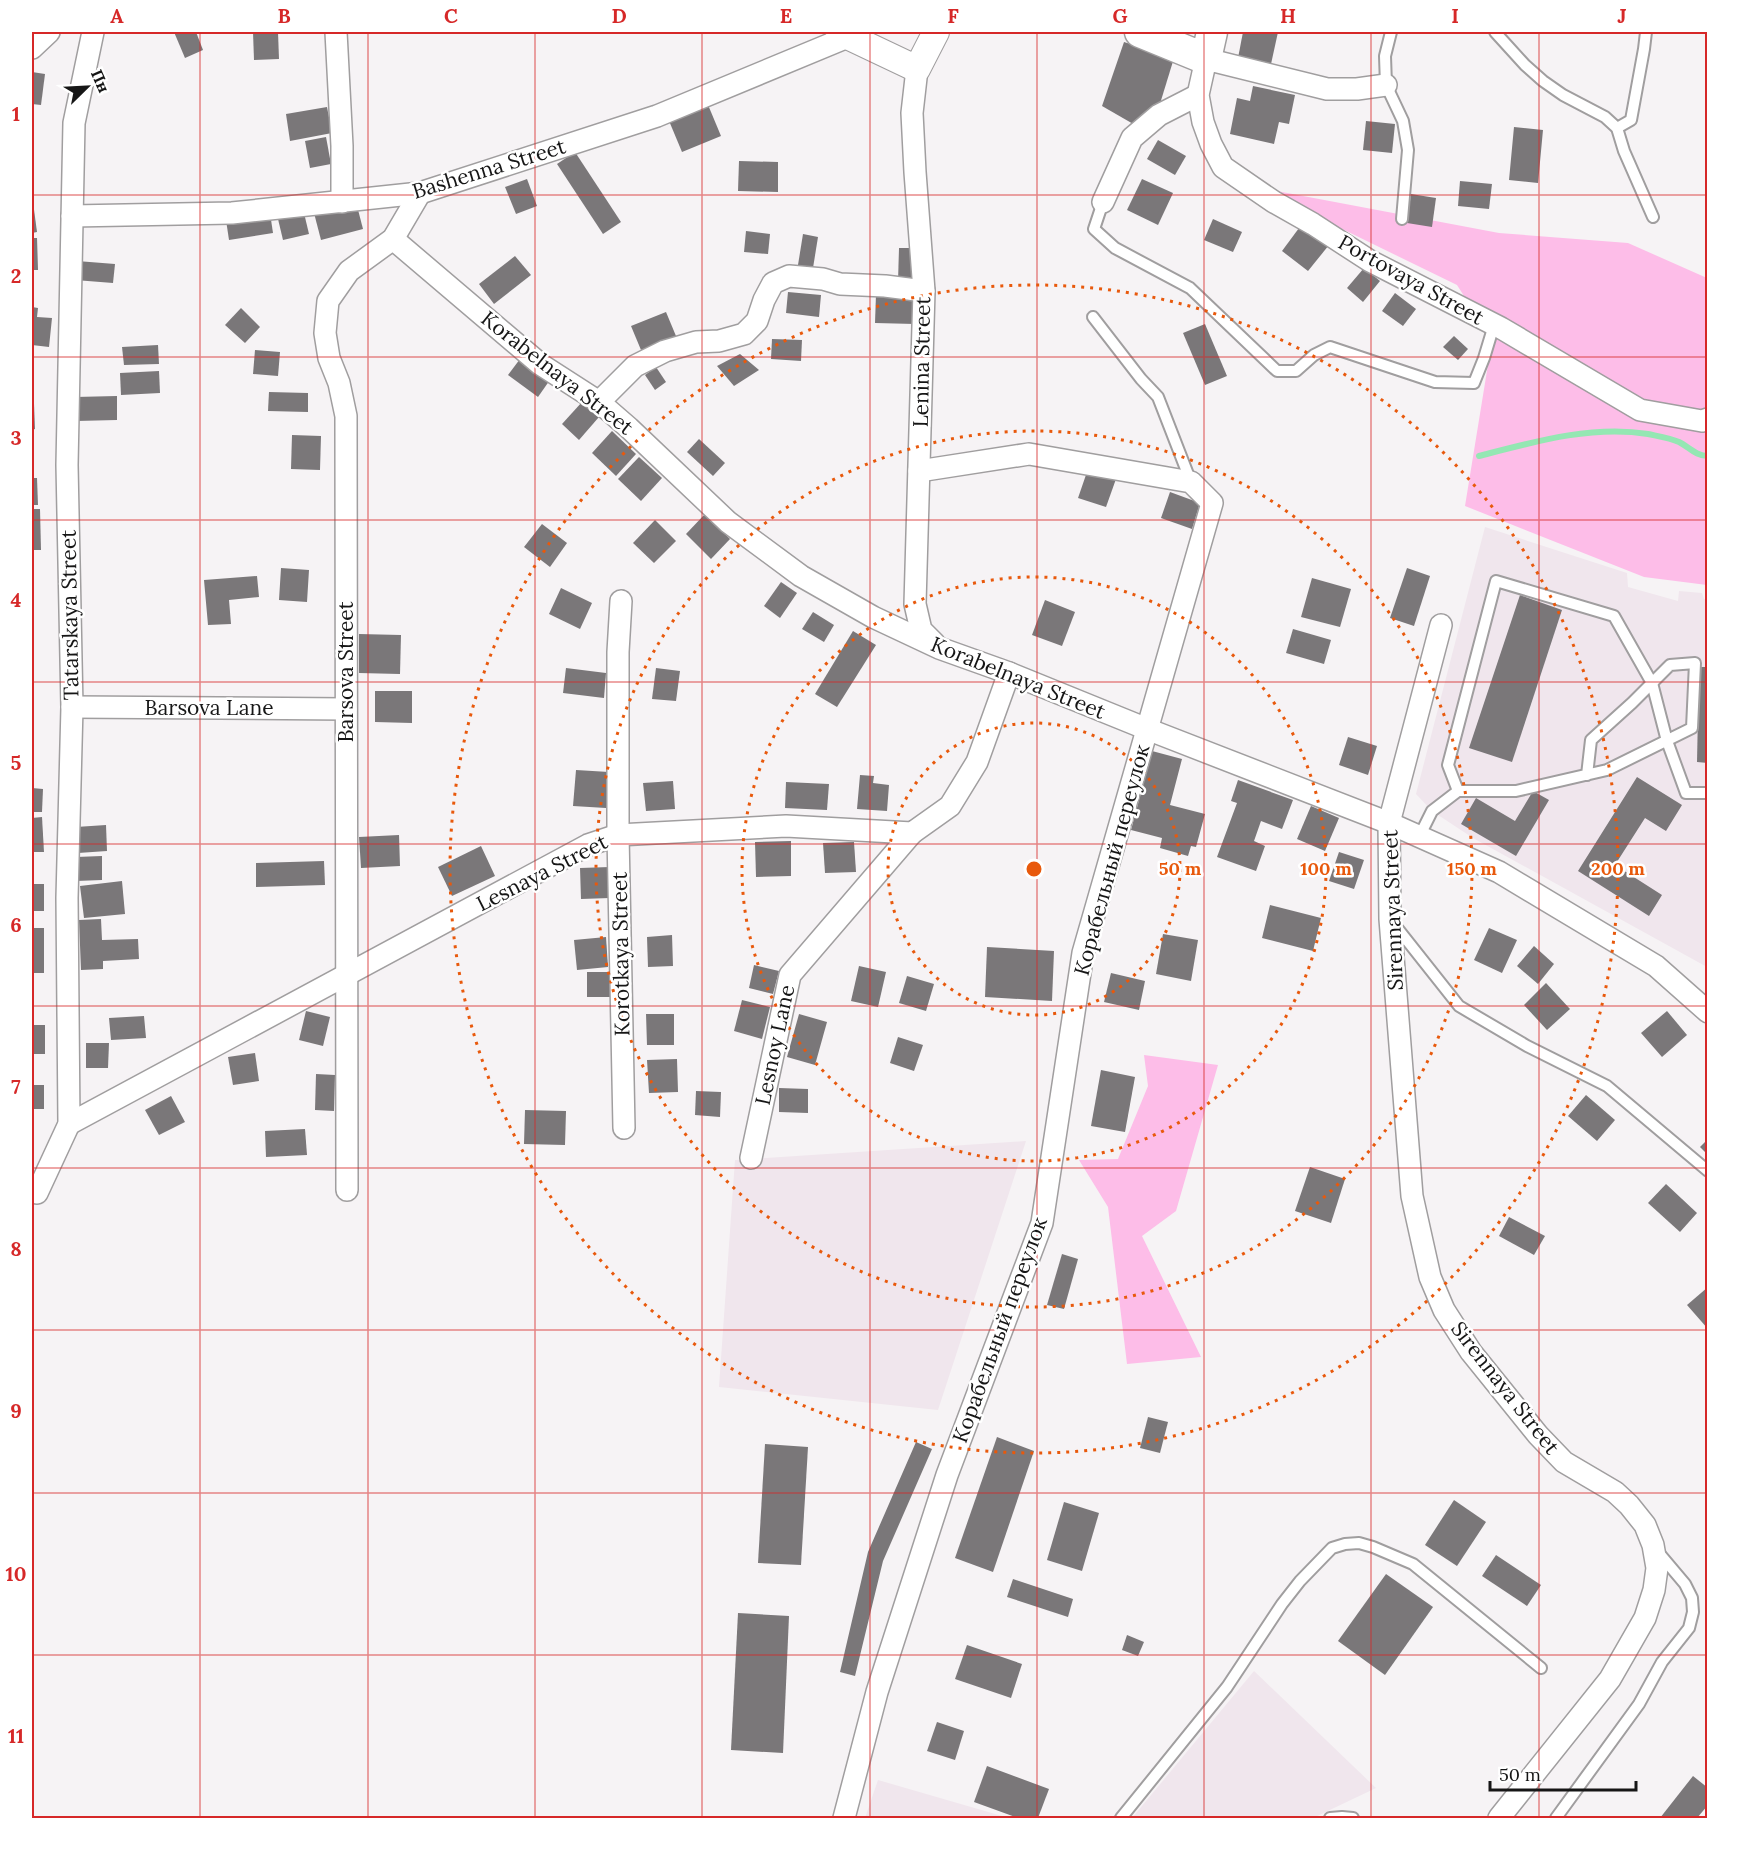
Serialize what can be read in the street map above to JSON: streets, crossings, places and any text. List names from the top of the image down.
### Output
{
  "streets": {
    "street": [
      "Bashenna Street",
      "Portovaya Street",
      "Lenina Street",
      "Korabelnaya Street",
      "Tatarskaya Street",
      "Barsova Street",
      "Barsova Lane",
      "Корабельный переулок",
      "Lesnaya Street",
      "Sirennaya Street",
      "Korotkaya Street",
      "Lesnoy Lane"
    ]
  },
  "crossings": [
    ["Bashenna Street", "Tatarskaya Street"],
    ["Bashenna Street", "Barsova Street"],
    ["Lenina Street", "Korabelnaya Street"],
    ["Korabelnaya Street", "Barsova Street"],
    ["Korabelnaya Street", "Корабельный переулок"],
    ["Korabelnaya Street", "Sirennaya Street"],
    ["Tatarskaya Street", "Barsova Lane"],
    ["Tatarskaya Street", "Lesnaya Street"],
    ["Barsova Street", "Barsova Lane"],
    ["Barsova Street", "Lesnaya Street"],
    ["Lesnaya Street", "Korotkaya Street"],
    ["Lesnaya Street", "Lesnoy Lane"]
  ],
  "scale_bar": "50 m",
  "north": "top right",
  "grid": {
    "columns": [
      "A",
      "B",
      "C",
      "D",
      "E",
      "F",
      "G",
      "H",
      "I",
      "J"
    ],
    "rows": [
      "1",
      "2",
      "3",
      "4",
      "5",
      "6",
      "7",
      "8",
      "9",
      "10",
      "11"
    ]
  },
  "rings": [
    "50 m",
    "100 m",
    "150 m",
    "200 m"
  ]
}
